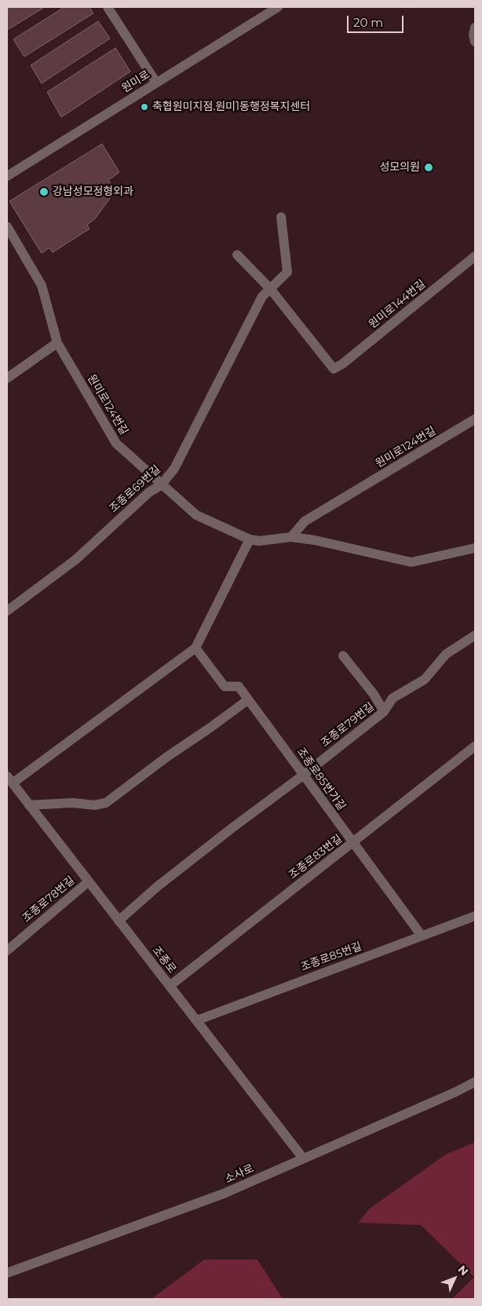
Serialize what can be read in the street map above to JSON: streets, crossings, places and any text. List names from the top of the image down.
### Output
{
  "streets": {
    "street": [
      "원미로",
      "원미로144번길",
      "원미로124번길",
      "조종로69번길",
      "조종로79번길",
      "조종로85번가길",
      "조종로83번길",
      "조종로78번길",
      "조종로85번길",
      "조종로",
      "소사로"
    ]
  },
  "crossings": [
    ["원미로144번길", "조종로69번길"],
    ["원미로124번길", "조종로69번길"],
    ["조종로79번길", "조종로85번가길"],
    ["조종로79번길", "조종로"],
    ["조종로85번가길", "조종로83번길"],
    ["조종로85번가길", "조종로85번길"],
    ["조종로83번길", "조종로"],
    ["조종로78번길", "조종로"],
    ["조종로85번길", "조종로"],
    ["조종로", "소사로"]
  ],
  "places": ["축협원미지점.원미1동행정복지센터", "성모의원", "강남성모정형외과"],
  "scale_bar": "20 m",
  "north": "top right"
}
